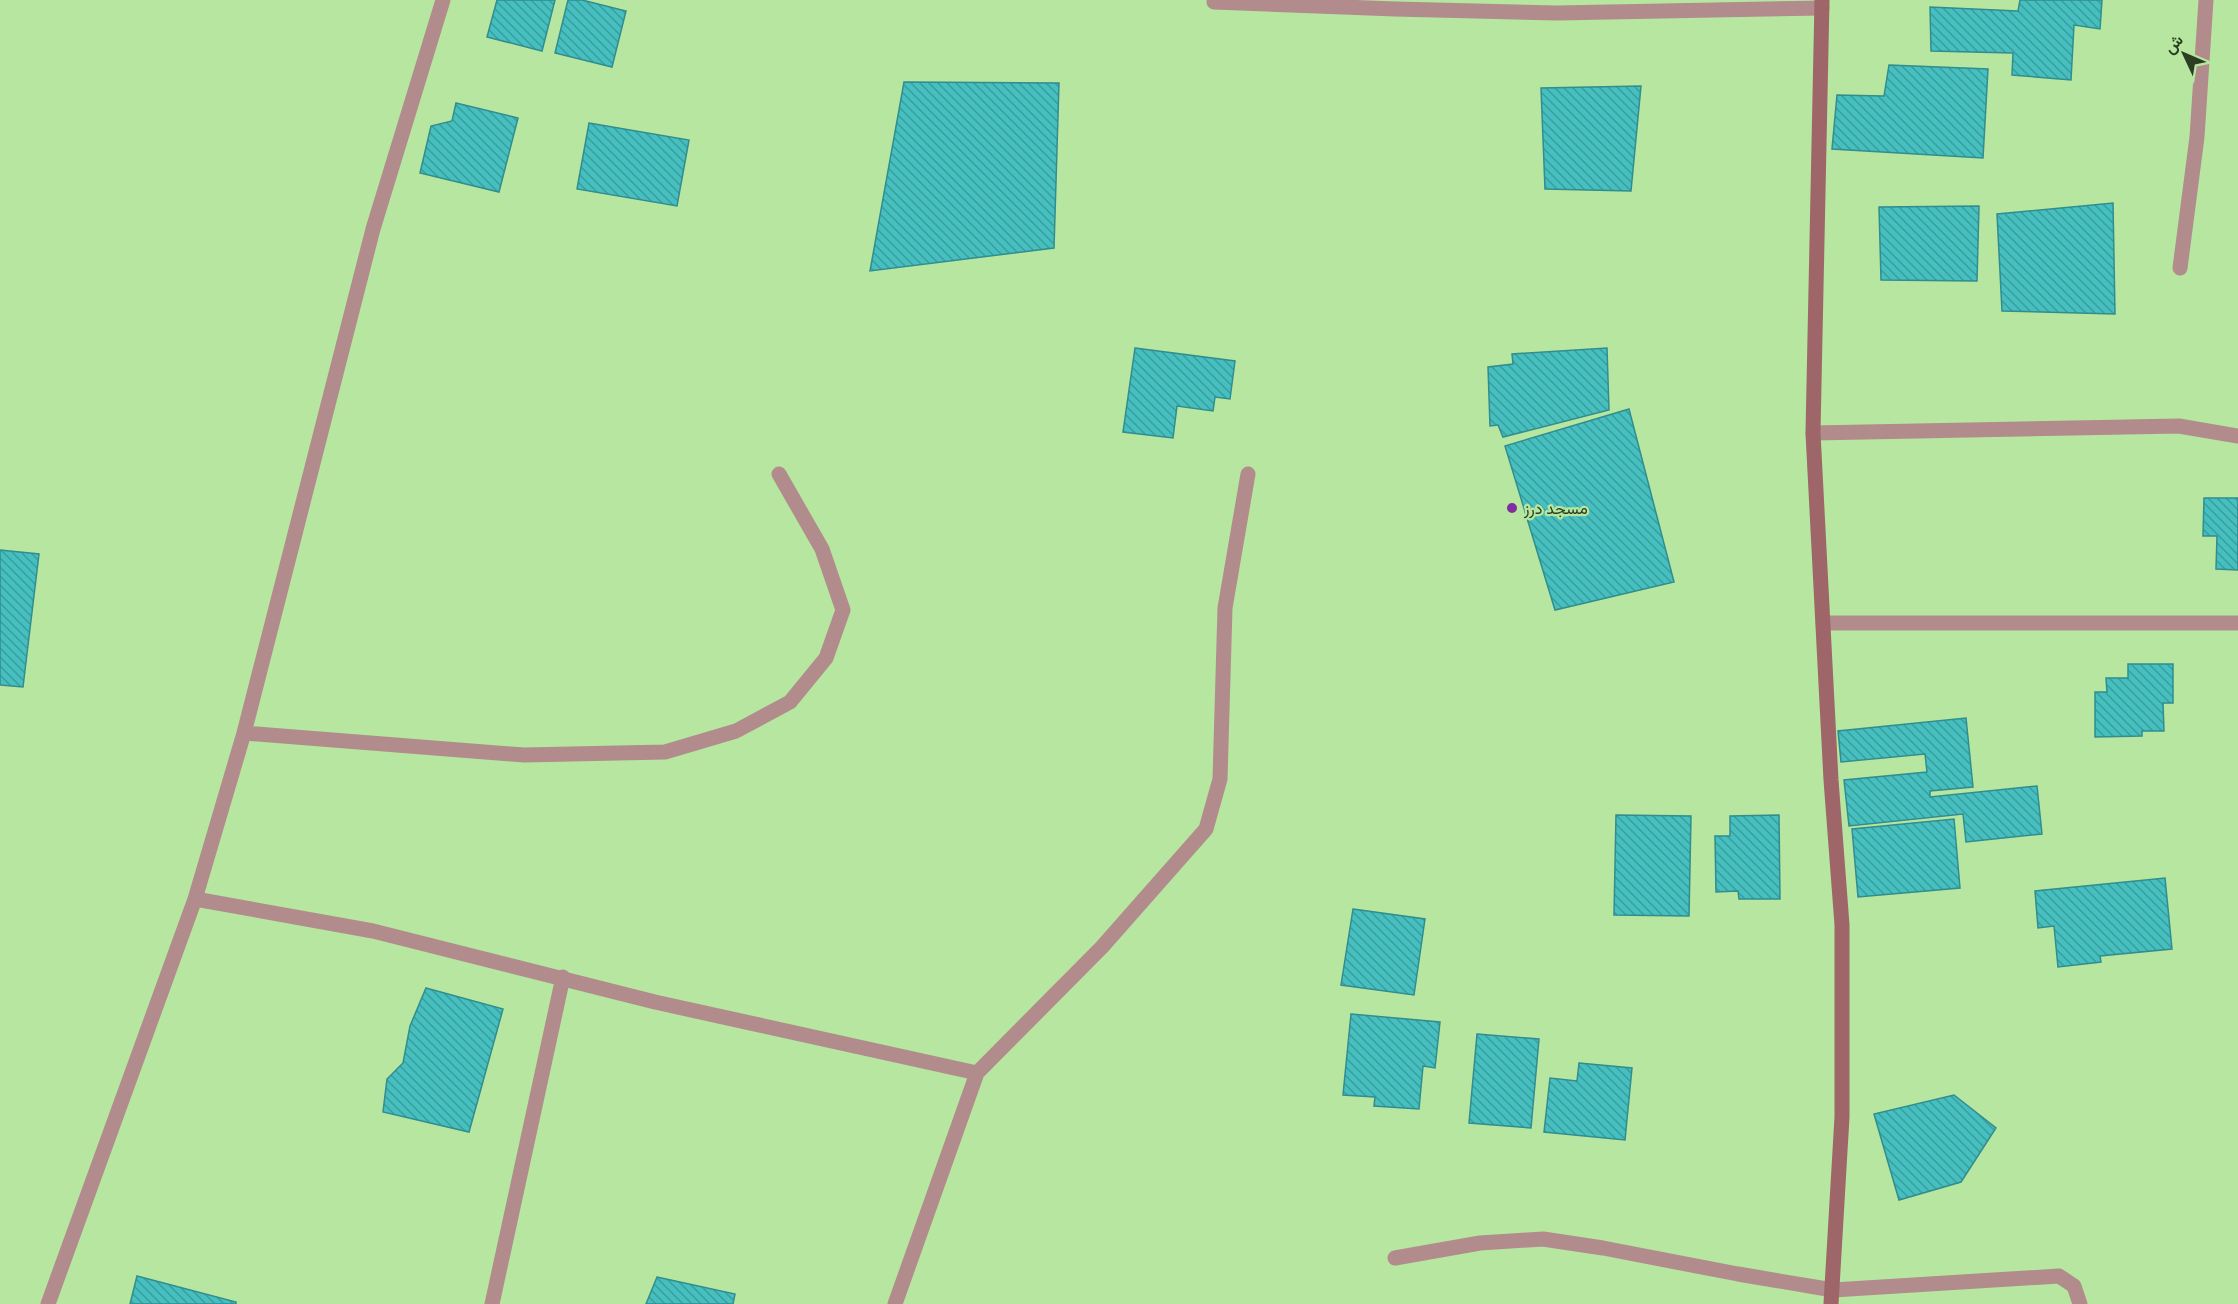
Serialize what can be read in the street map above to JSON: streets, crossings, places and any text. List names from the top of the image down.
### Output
{
  "places": ["مسجد درز"],
  "north": "top left"
}
